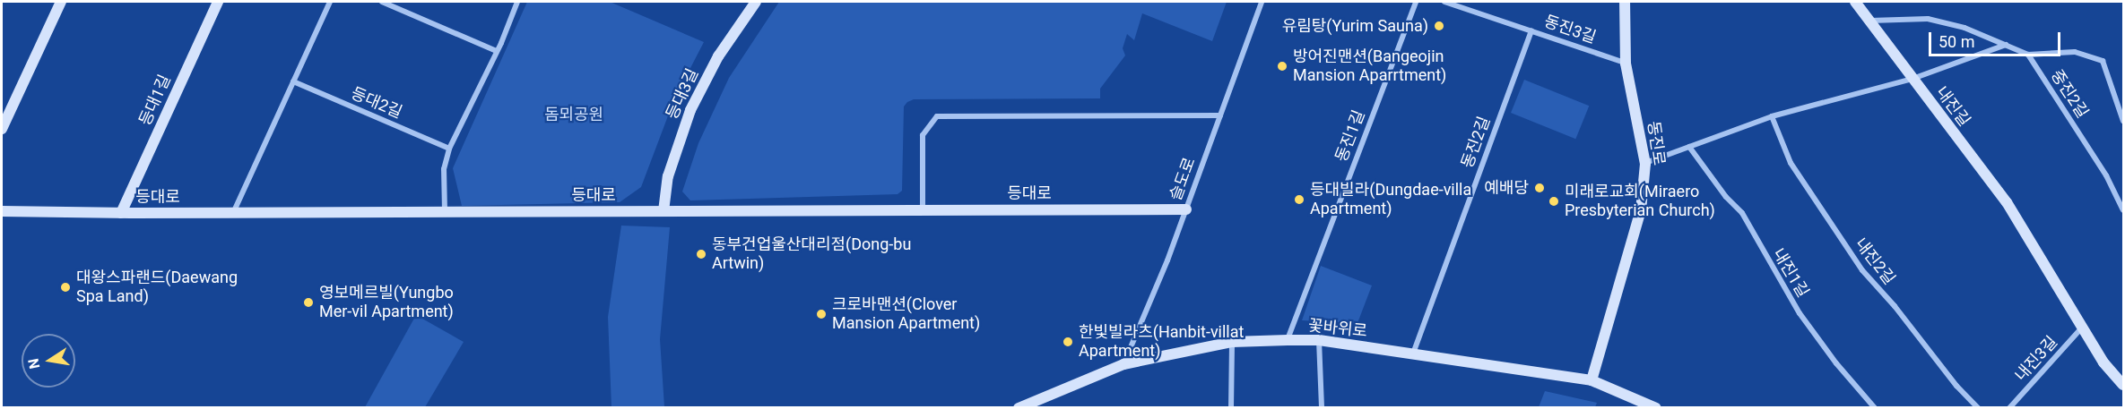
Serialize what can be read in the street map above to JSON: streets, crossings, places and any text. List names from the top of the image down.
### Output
{
  "streets": {
    "street": [
      "동진3길",
      "등대3길",
      "중진2길",
      "등대1길",
      "등대2길",
      "내진길",
      "동진1길",
      "동진2길",
      "동진로",
      "슬도로",
      "등대로",
      "내진2길",
      "내진1길",
      "꽃바위로",
      "내진3길"
    ]
  },
  "crossings": [
    ["동진3길", "동진2길"],
    ["동진3길", "동진로"],
    ["등대3길", "등대로"],
    ["등대1길", "등대로"],
    ["내진길", "내진3길"],
    ["동진1길", "꽃바위로"],
    ["동진2길", "꽃바위로"],
    ["동진로", "꽃바위로"],
    ["슬도로", "등대로"],
    ["슬도로", "꽃바위로"]
  ],
  "parks": ["돔뫼공원"],
  "places": [
    "유림탕(Yurim Sauna)",
    "방어진맨션(Bangeojin Mansion Aparrtment)",
    "예배당",
    "등대빌라(Dungdae-villa Apartment)",
    "미래로교회(Miraero Presbyterian Church)",
    "동부건업울산대리점(Dong-bu Artwin)",
    "대왕스파랜드(Daewang Spa Land)",
    "영보메르빌(Yungbo Mer-vil Apartment)",
    "크로바맨션(Clover Mansion Apartment)",
    "한빛빌라츠(Hanbit-villat Apartment)"
  ],
  "scale_bar": "50 m",
  "north": "left"
}
